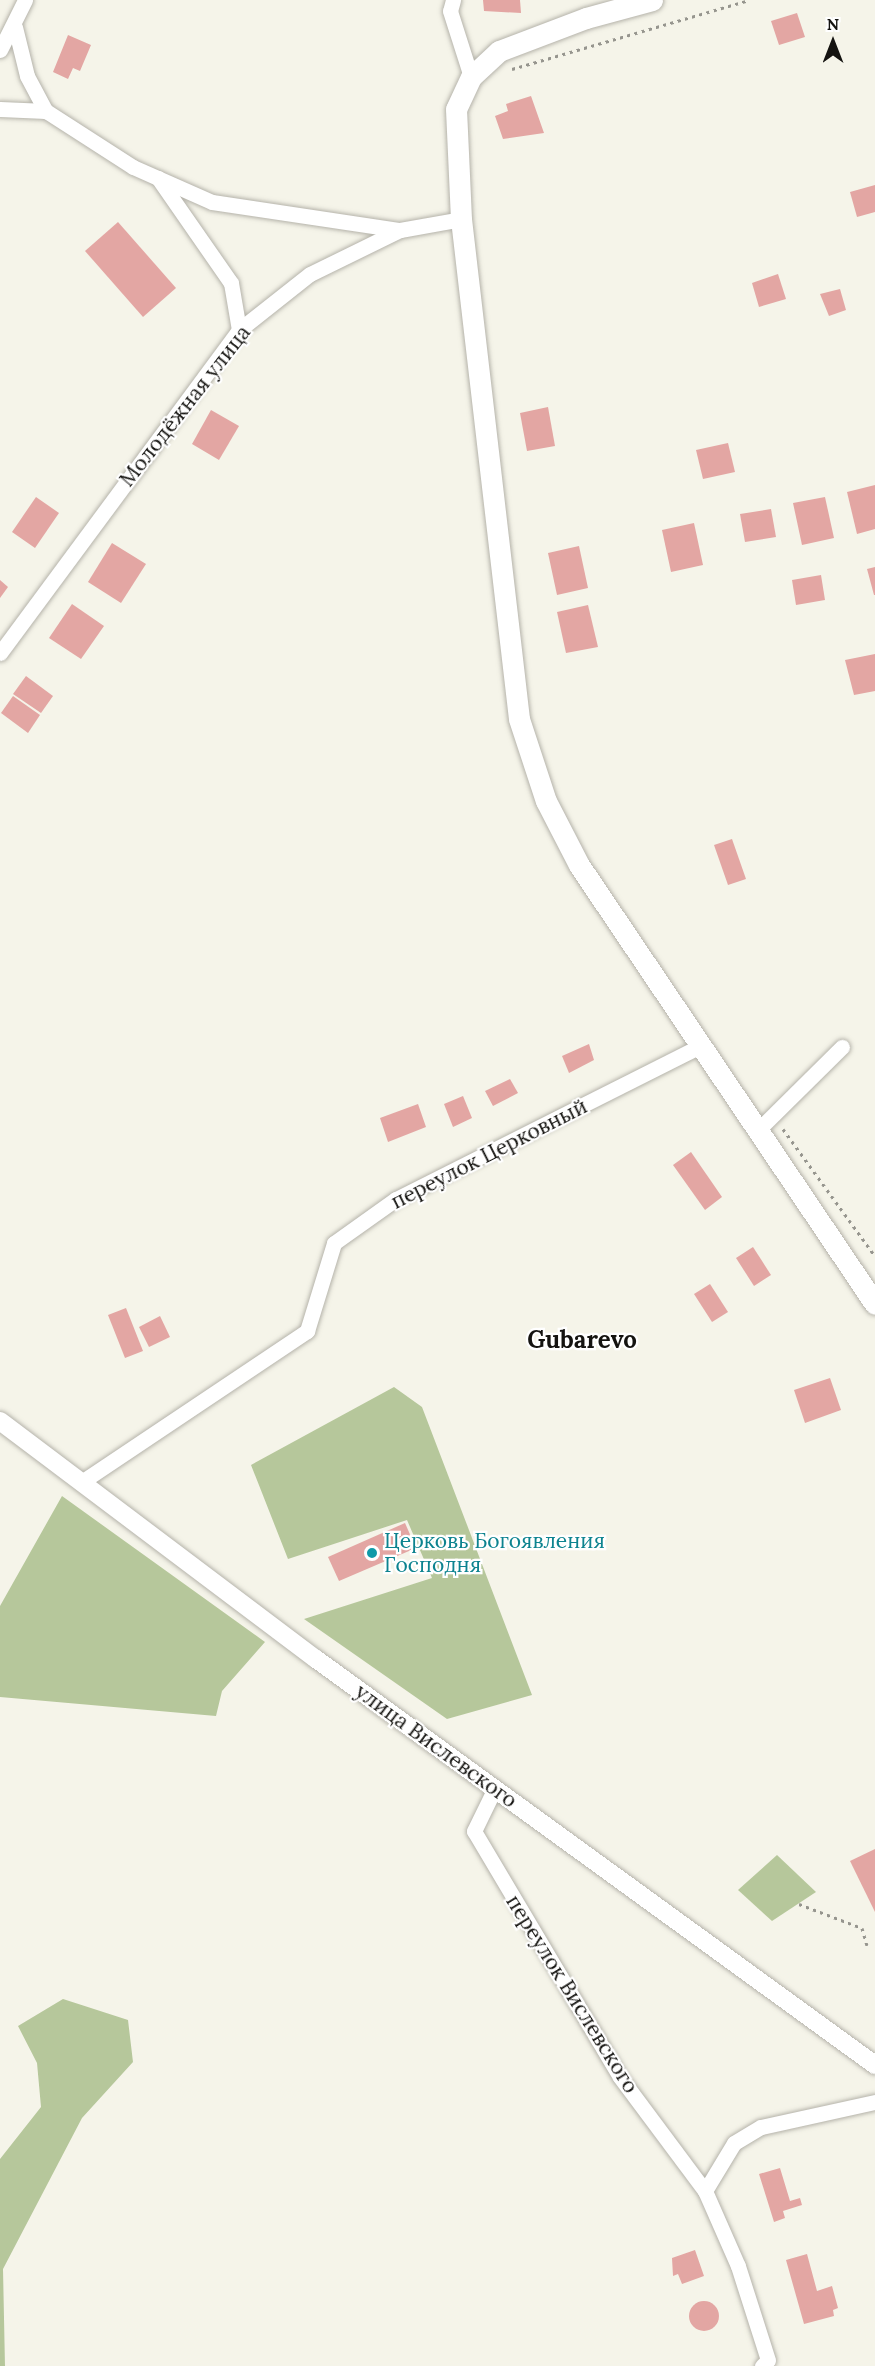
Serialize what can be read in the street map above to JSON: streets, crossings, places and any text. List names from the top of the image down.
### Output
{
  "streets": {
    "street": [
      "Молодёжная улица",
      "переулок Церковный",
      "улица Вислевского",
      "переулок Вислевского"
    ]
  },
  "crossings": [
    ["переулок Церковный", "улица Вислевского"],
    ["улица Вислевского", "переулок Вислевского"]
  ],
  "districts": ["Gubarevo"],
  "places": ["Церковь Богоявления Господня"],
  "north": "top"
}
